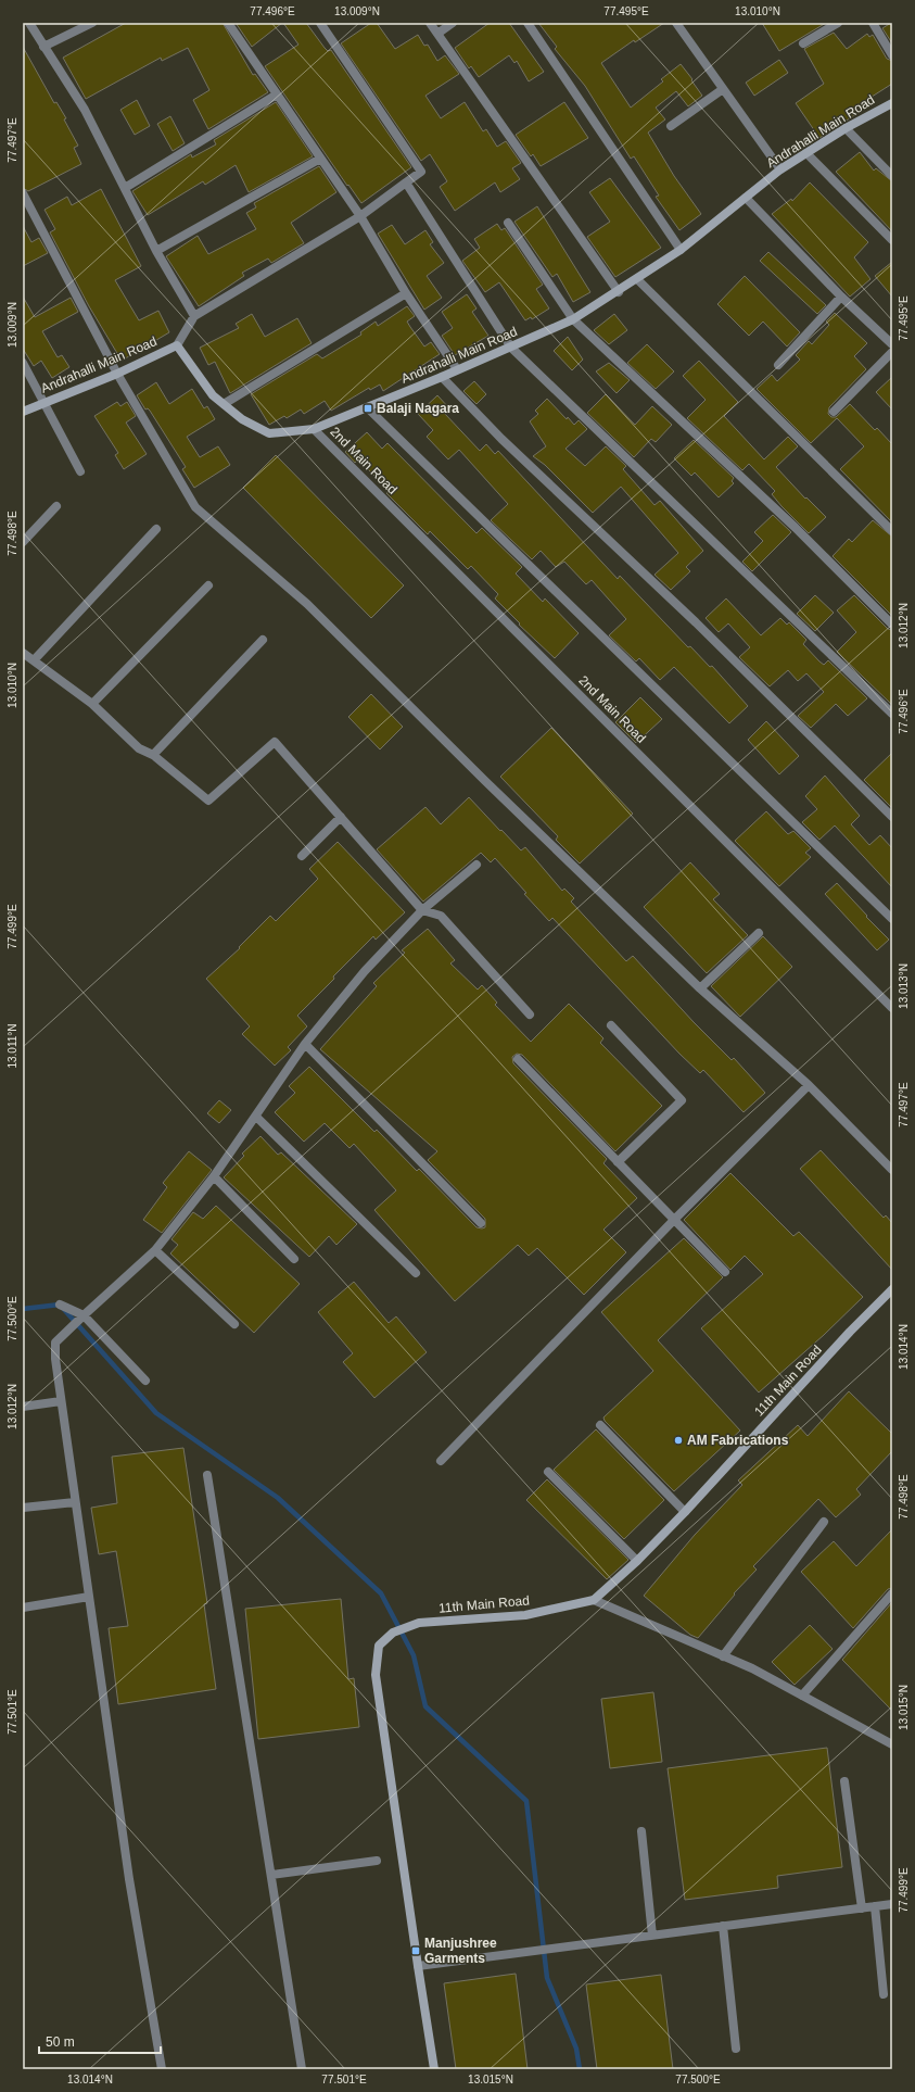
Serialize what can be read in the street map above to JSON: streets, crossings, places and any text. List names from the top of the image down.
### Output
{
  "streets": {
    "street": ["Andrahalli Main Road", "2nd Main Road", "11th Main Road"]
  },
  "crossings": [
    ["Andrahalli Main Road", "2nd Main Road"]
  ],
  "places": {
    "transit": ["Balaji Nagara", "Manjushree Garments"],
    "other": ["AM Fabrications"]
  },
  "scale_bar": "50 m",
  "coordinates": [
    "77.496°E",
    "13.009°N",
    "77.495°E",
    "13.010°N",
    "77.497°E",
    "77.498°E",
    "13.012°N",
    "77.499°E",
    "13.013°N",
    "13.011°N",
    "77.500°E",
    "13.014°N",
    "13.015°N",
    "77.501°E"
  ]
}
